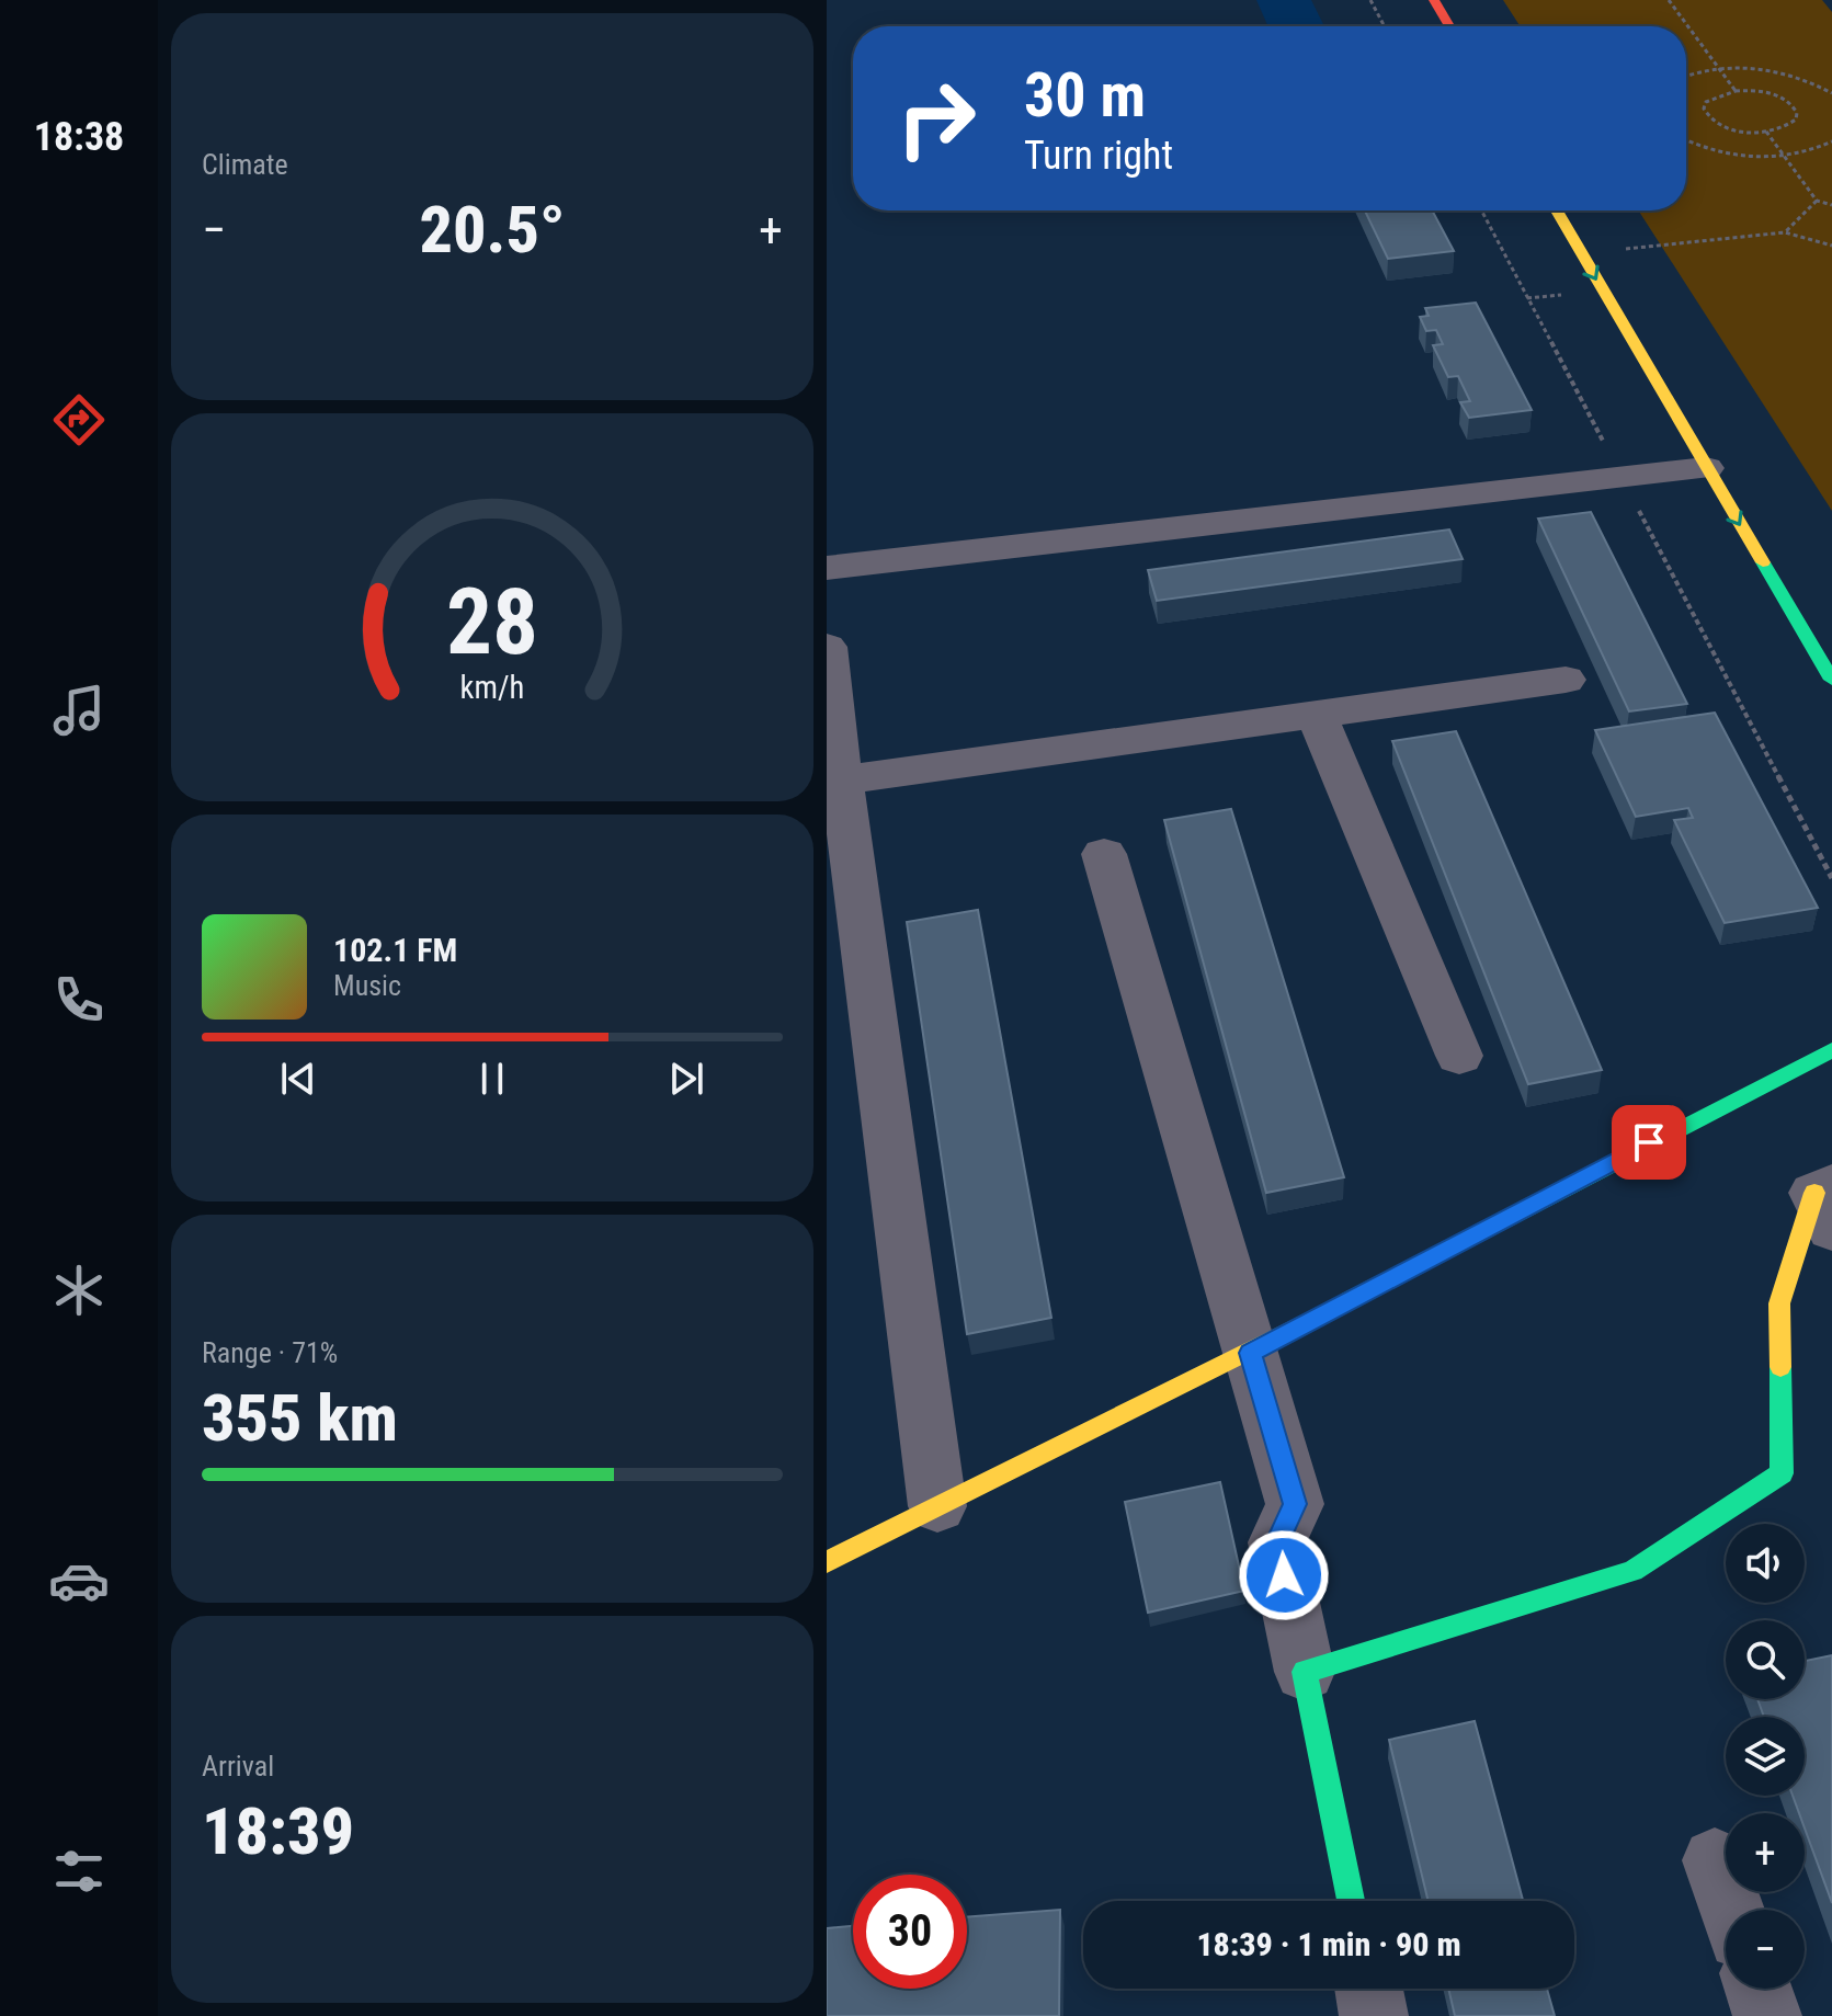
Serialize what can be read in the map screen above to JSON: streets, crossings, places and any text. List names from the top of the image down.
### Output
{
  "page": {
    "tabs": "18:38",
    "tile": [
      "Climate",
      ["Range · 71%", "355 km"],
      ["Arrival", "18:39"]
    ],
    "turn": ["30 m", "Turn right"],
    "heat": ["−", "20.5°", "+"],
    "song": ["102.1 FM", "Music"],
    "map_buttons": ["+", "−"],
    "limit": "30",
    "trip": "18:39 · 1 min · 90 m",
    "gauge": ["28", "km/h"]
  }
}
